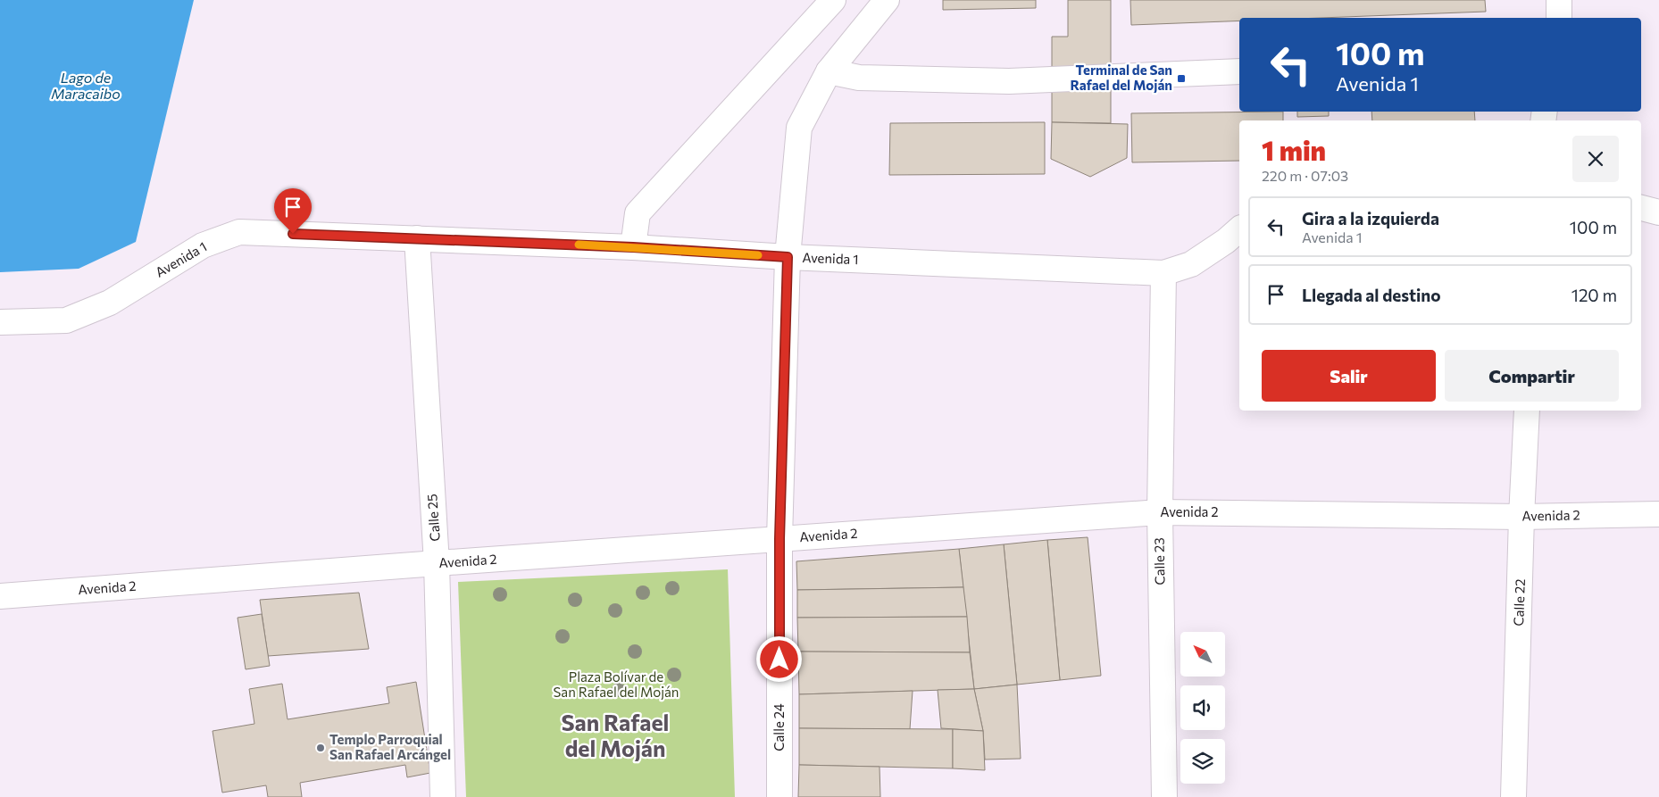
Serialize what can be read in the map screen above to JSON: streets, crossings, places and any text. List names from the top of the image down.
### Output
{
  "streets": {
    "street": [
      "Avenida 1",
      "Avenida 2",
      "Calle 25",
      "Calle 23",
      "Calle 22",
      "Calle 24"
    ]
  },
  "crossings": [
    ["Avenida 1", "Calle 25"],
    ["Avenida 1", "Calle 23"],
    ["Avenida 1", "Calle 24"],
    ["Avenida 2", "Calle 25"],
    ["Avenida 2", "Calle 23"],
    ["Avenida 2", "Calle 22"],
    ["Avenida 2", "Calle 24"]
  ],
  "districts": ["San Rafael del Moján"],
  "water": ["Lago de Maracaibo"],
  "parks": ["Plaza Bolívar de San Rafael del Moján"],
  "places": {
    "transit": ["Terminal de San Rafael del Moján"],
    "other": ["Templo Parroquial San Rafael Arcángel"]
  },
  "north": "top left",
  "page": {
    "turn": ["100 m", "Avenida 1"],
    "heading": ["1 min", "220 m · 07:03"],
    "list": [
      {
        "name": "Gira a la izquierda",
        "note": "Avenida 1",
        "value": "100 m"
      },
      {
        "name": "Llegada al destino",
        "value": "120 m"
      }
    ],
    "buttons": ["Salir", "Compartir"]
  }
}
